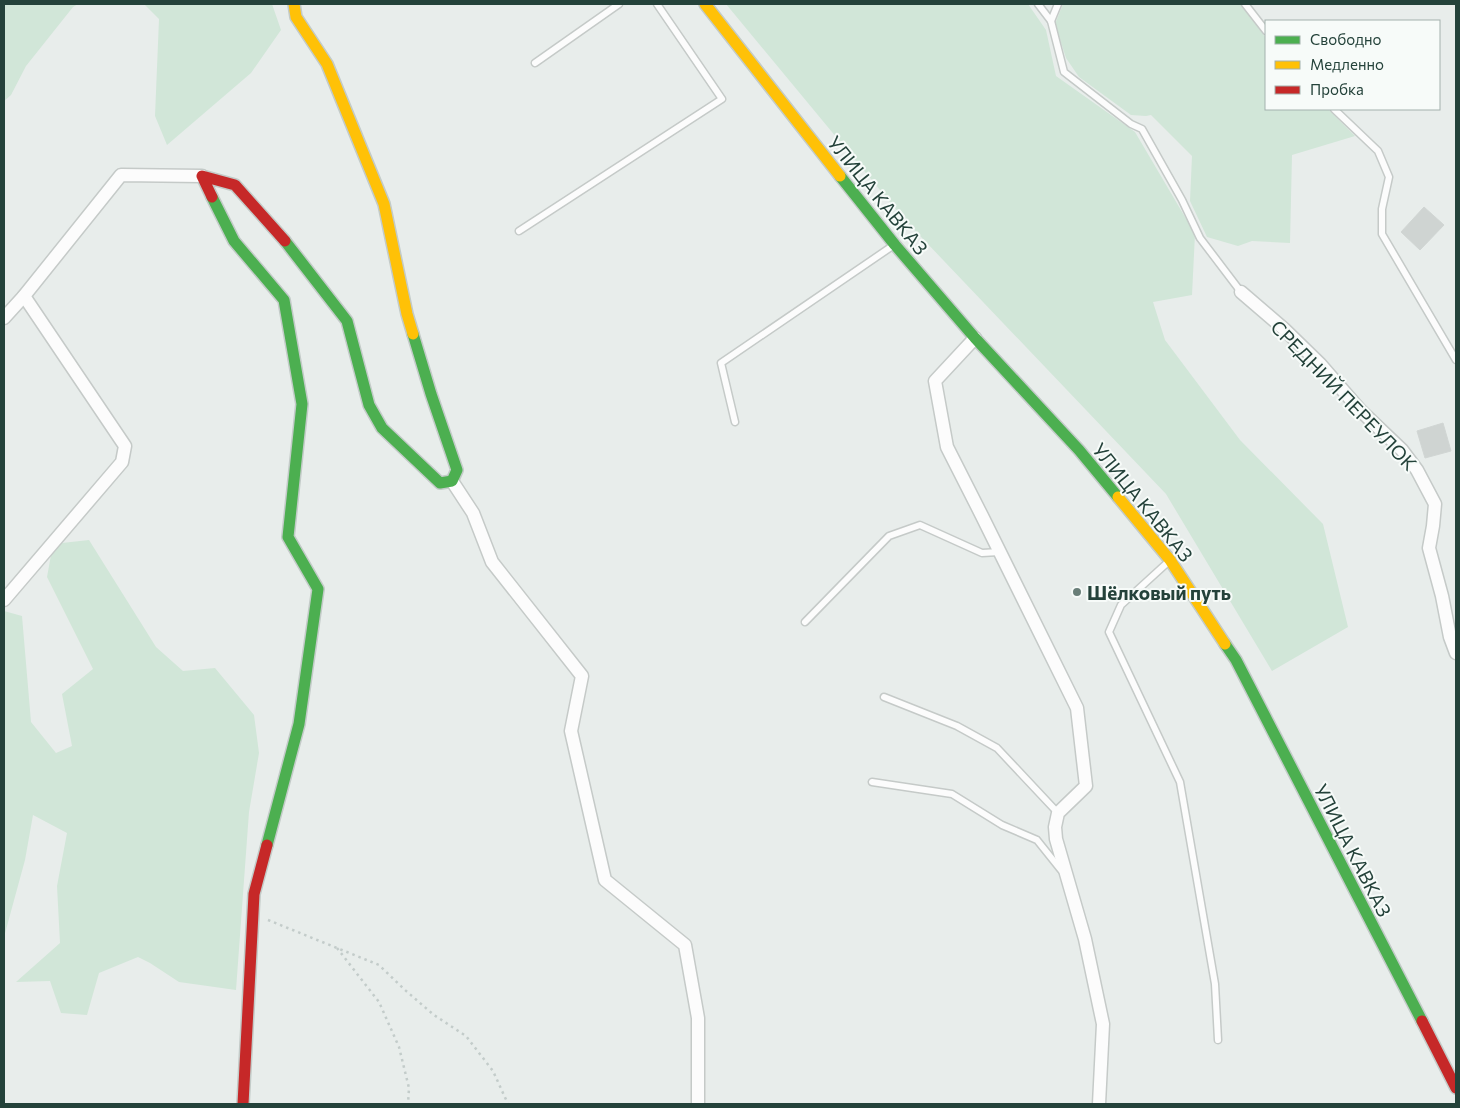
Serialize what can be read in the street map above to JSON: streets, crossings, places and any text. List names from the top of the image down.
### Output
{
  "streets": {
    "main road": ["УЛИЦА КАВКАЗ"],
    "street": ["СРЕДНИЙ ПЕРЕУЛОК"]
  },
  "places": ["Шёлковый путь"],
  "legend": ["Свободно", "Медленно", "Пробка"]
}
